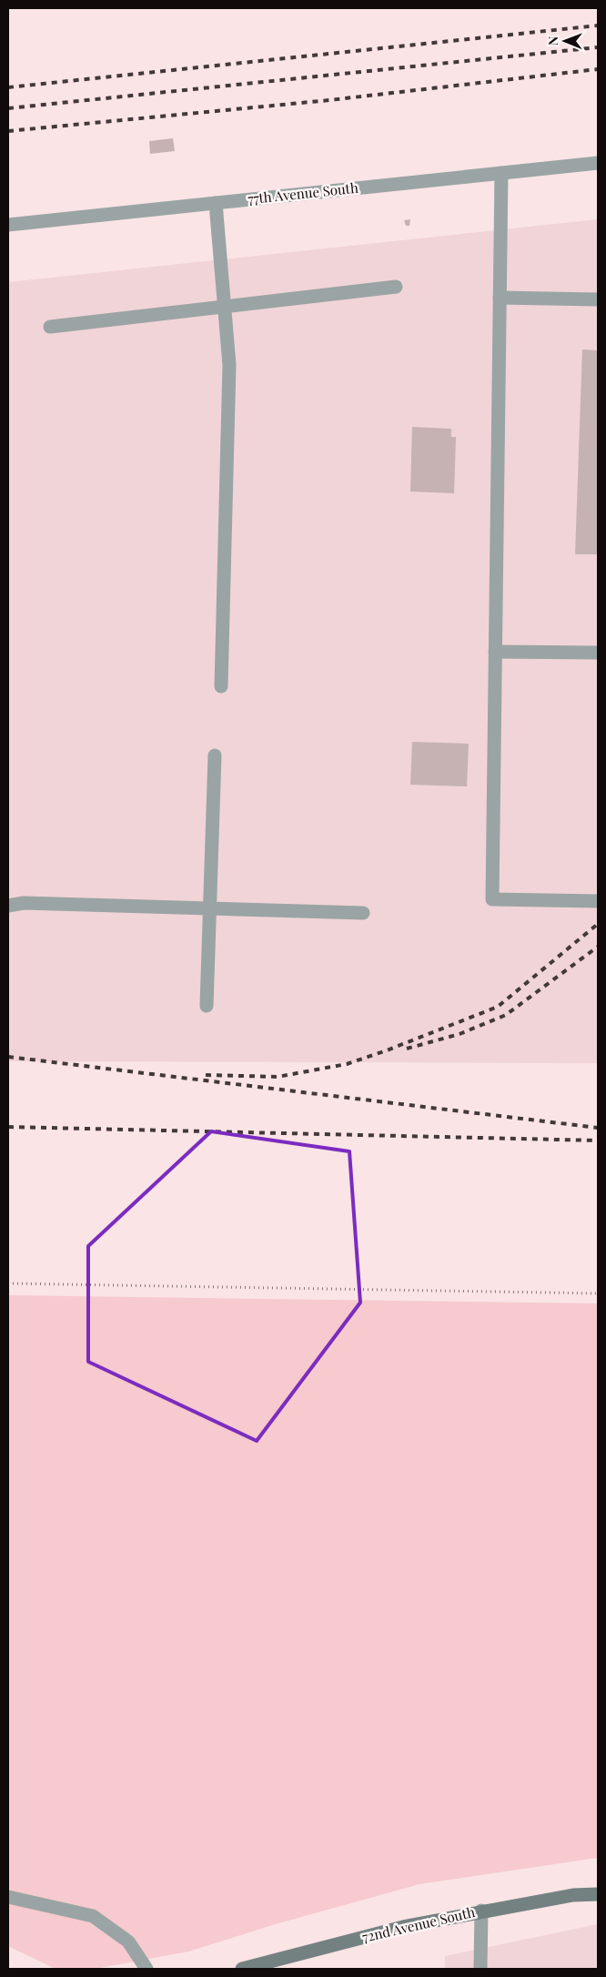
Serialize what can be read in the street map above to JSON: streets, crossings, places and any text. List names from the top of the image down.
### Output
{
  "streets": {
    "street": ["77th Avenue South", "72nd Avenue South"]
  },
  "north": "left"
}
